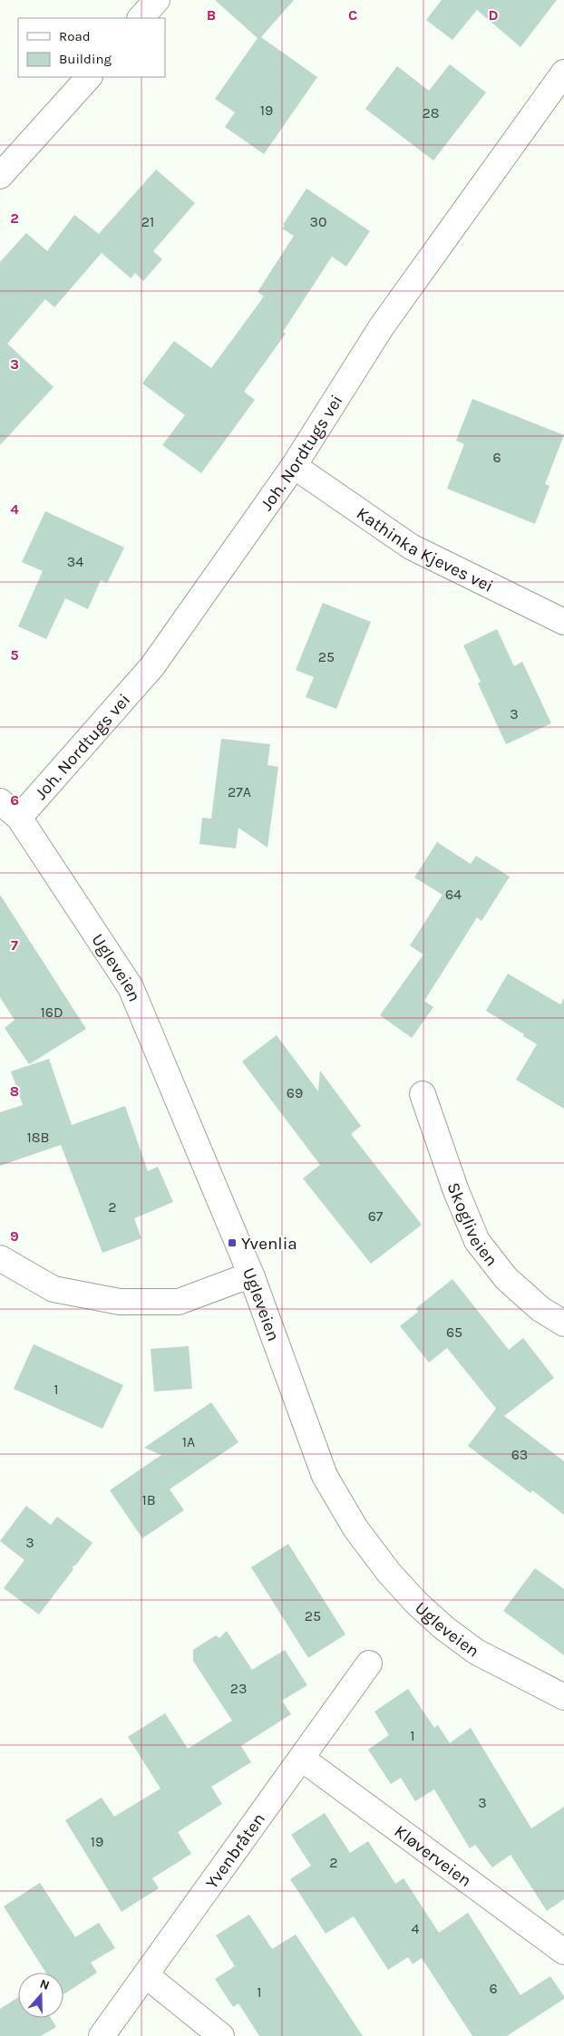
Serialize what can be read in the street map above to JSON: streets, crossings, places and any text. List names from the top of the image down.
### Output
{
  "streets": {
    "street": [
      "Joh. Nordtugs vei",
      "Kathinka Kjeves vei",
      "Ugleveien",
      "Skogliveien",
      "Yvenbråten",
      "Kløverveien"
    ]
  },
  "crossings": [
    ["Joh. Nordtugs vei", "Kathinka Kjeves vei"],
    ["Joh. Nordtugs vei", "Ugleveien"],
    ["Yvenbråten", "Kløverveien"]
  ],
  "places": {
    "transit": ["Yvenlia"]
  },
  "house_numbers": [
    "19",
    "28",
    "21",
    "30",
    "6",
    "34",
    "25",
    "3",
    "27A",
    "64",
    "16D",
    "69",
    "18B",
    "2",
    "67",
    "65",
    "1",
    "1A",
    "63",
    "1B",
    "3",
    "25",
    "23",
    "1",
    "3",
    "19",
    "2",
    "4",
    "6",
    "1"
  ],
  "legend": ["Road", "Building"],
  "north": "top",
  "grid": {
    "columns": ["B", "C", "D"],
    "rows": [
      "2",
      "3",
      "4",
      "5",
      "6",
      "7",
      "8",
      "9"
    ]
  }
}
